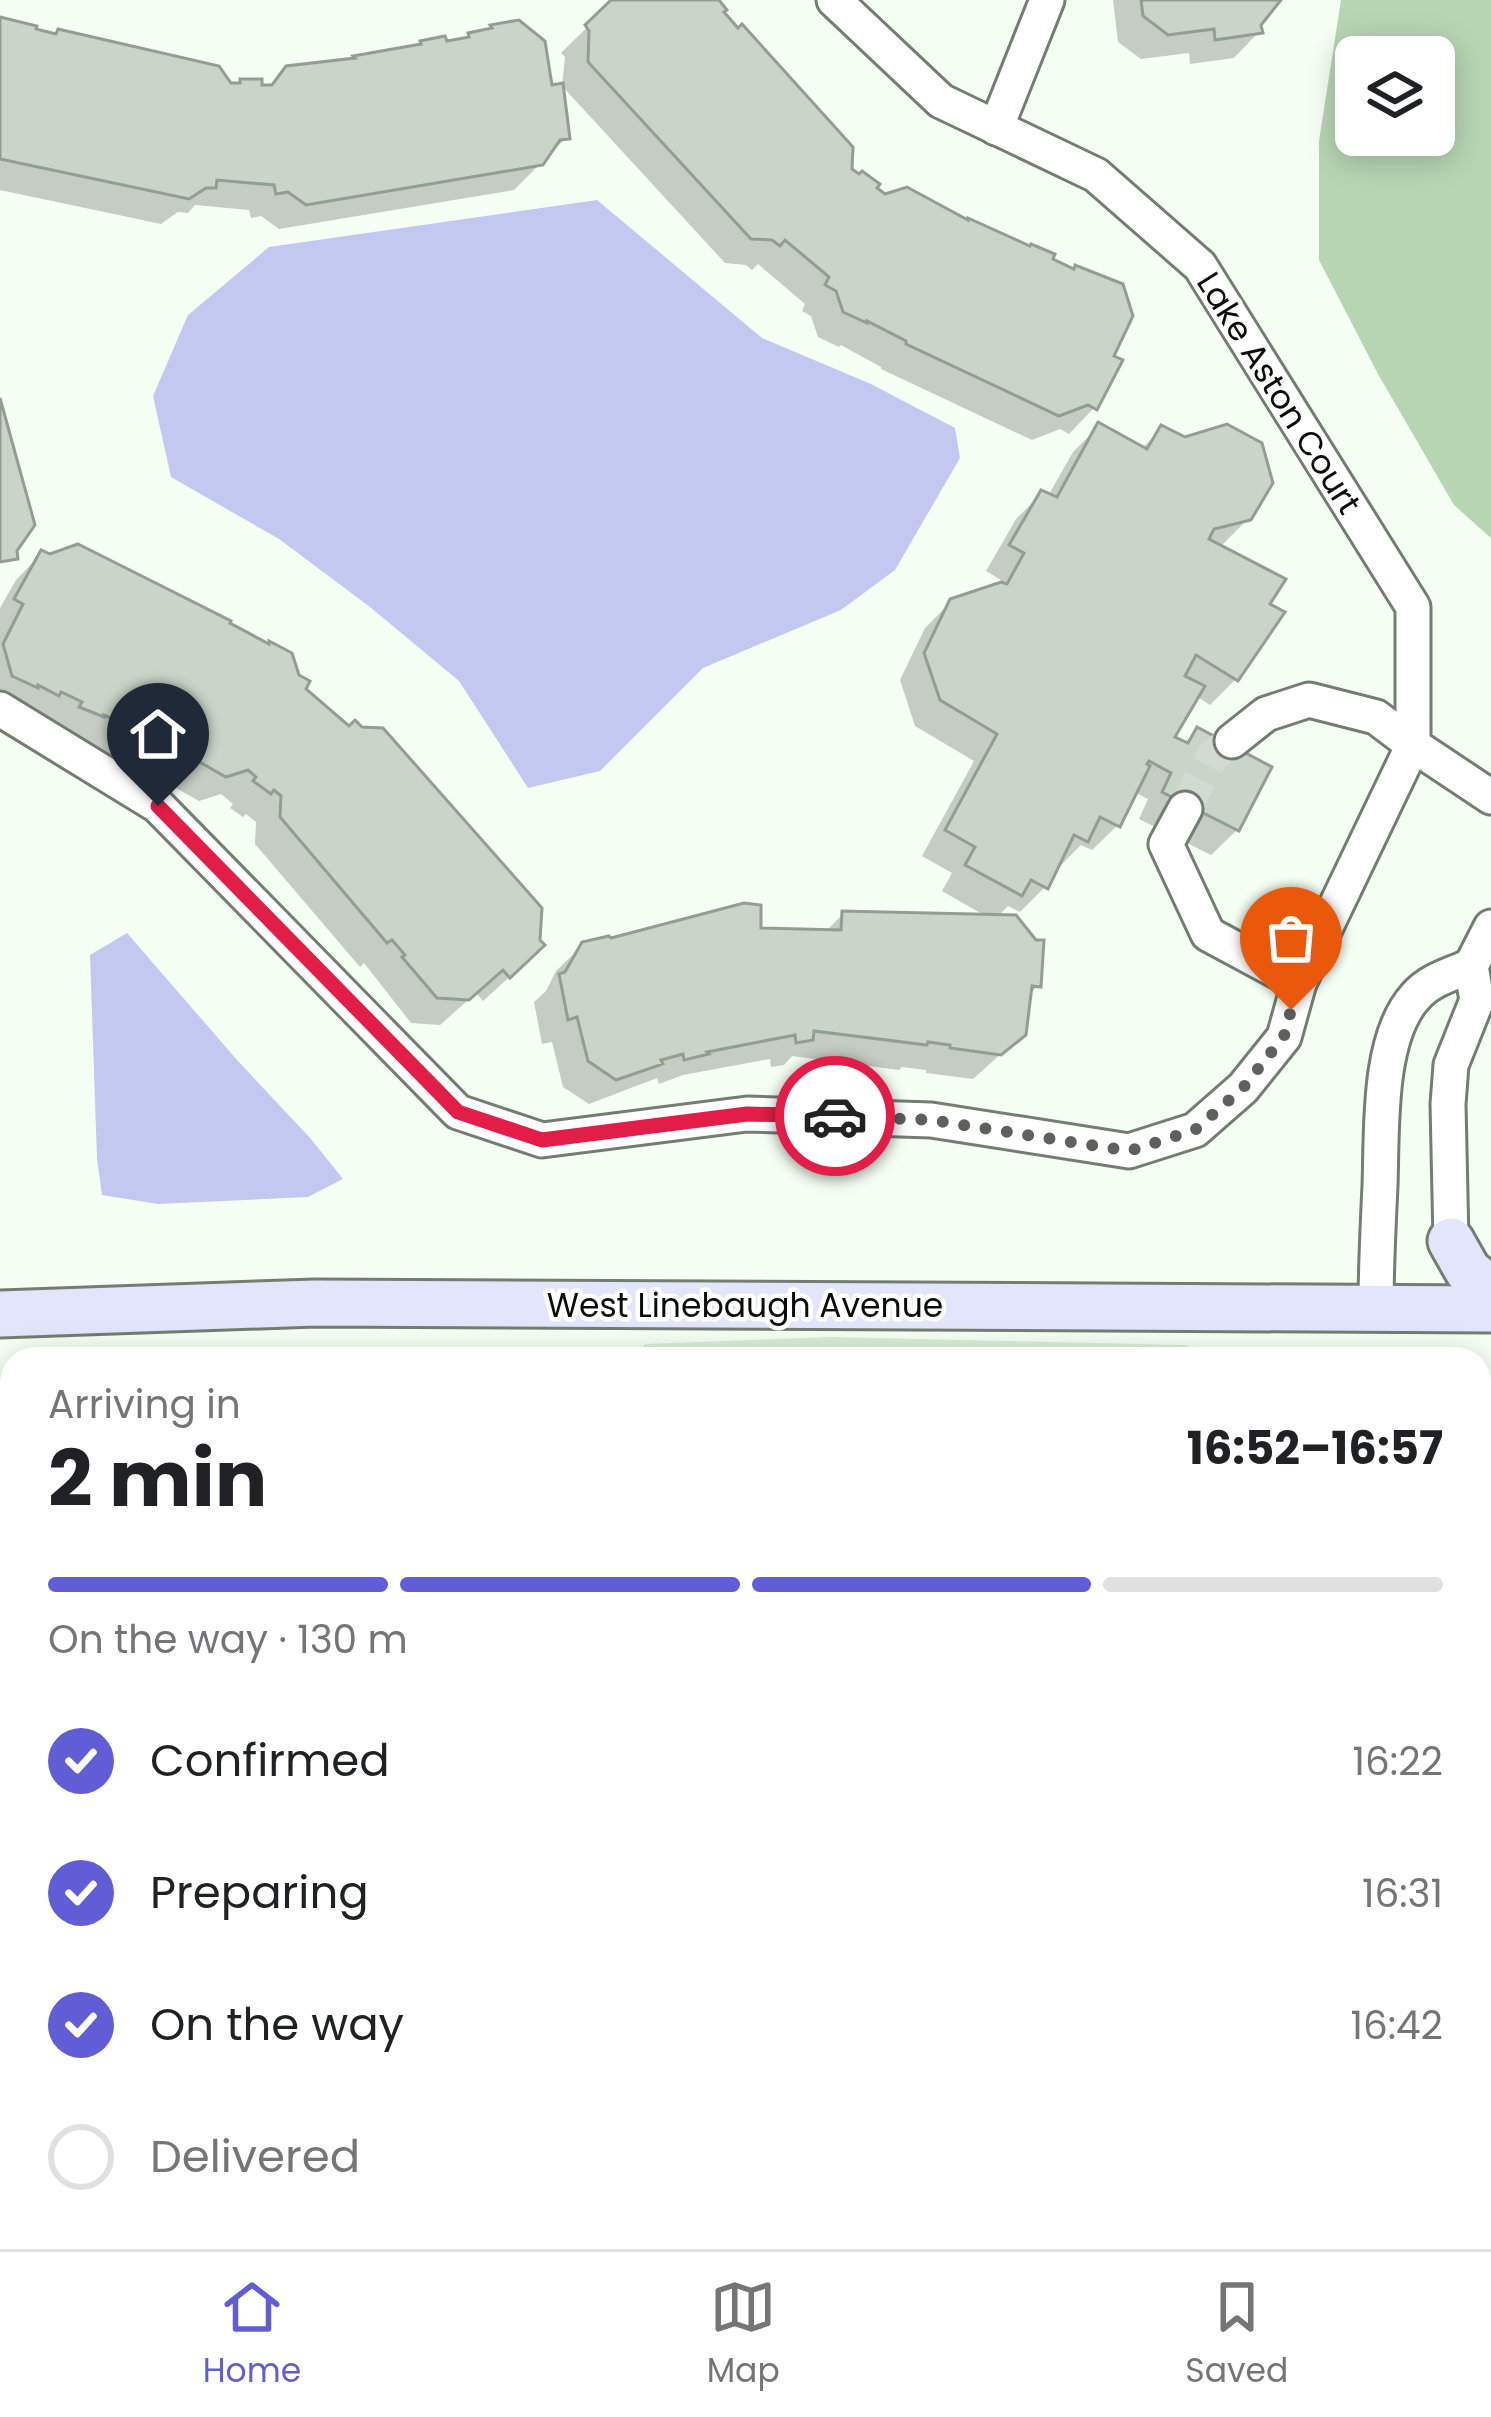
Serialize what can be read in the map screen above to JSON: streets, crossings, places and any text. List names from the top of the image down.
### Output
{
  "streets": {
    "main road": ["West Linebaugh Avenue"],
    "street": ["Lake Aston Court"]
  },
  "page": {
    "heading": ["2 min", "Arriving in", "16:52–16:57"],
    "bar": "On the way · 130 m",
    "list": [
      ["Confirmed", "16:22"],
      ["Preparing", "16:31"],
      ["On the way", "16:42"],
      "Delivered"
    ],
    "tabs": ["Home", "Map", "Saved"]
  }
}
